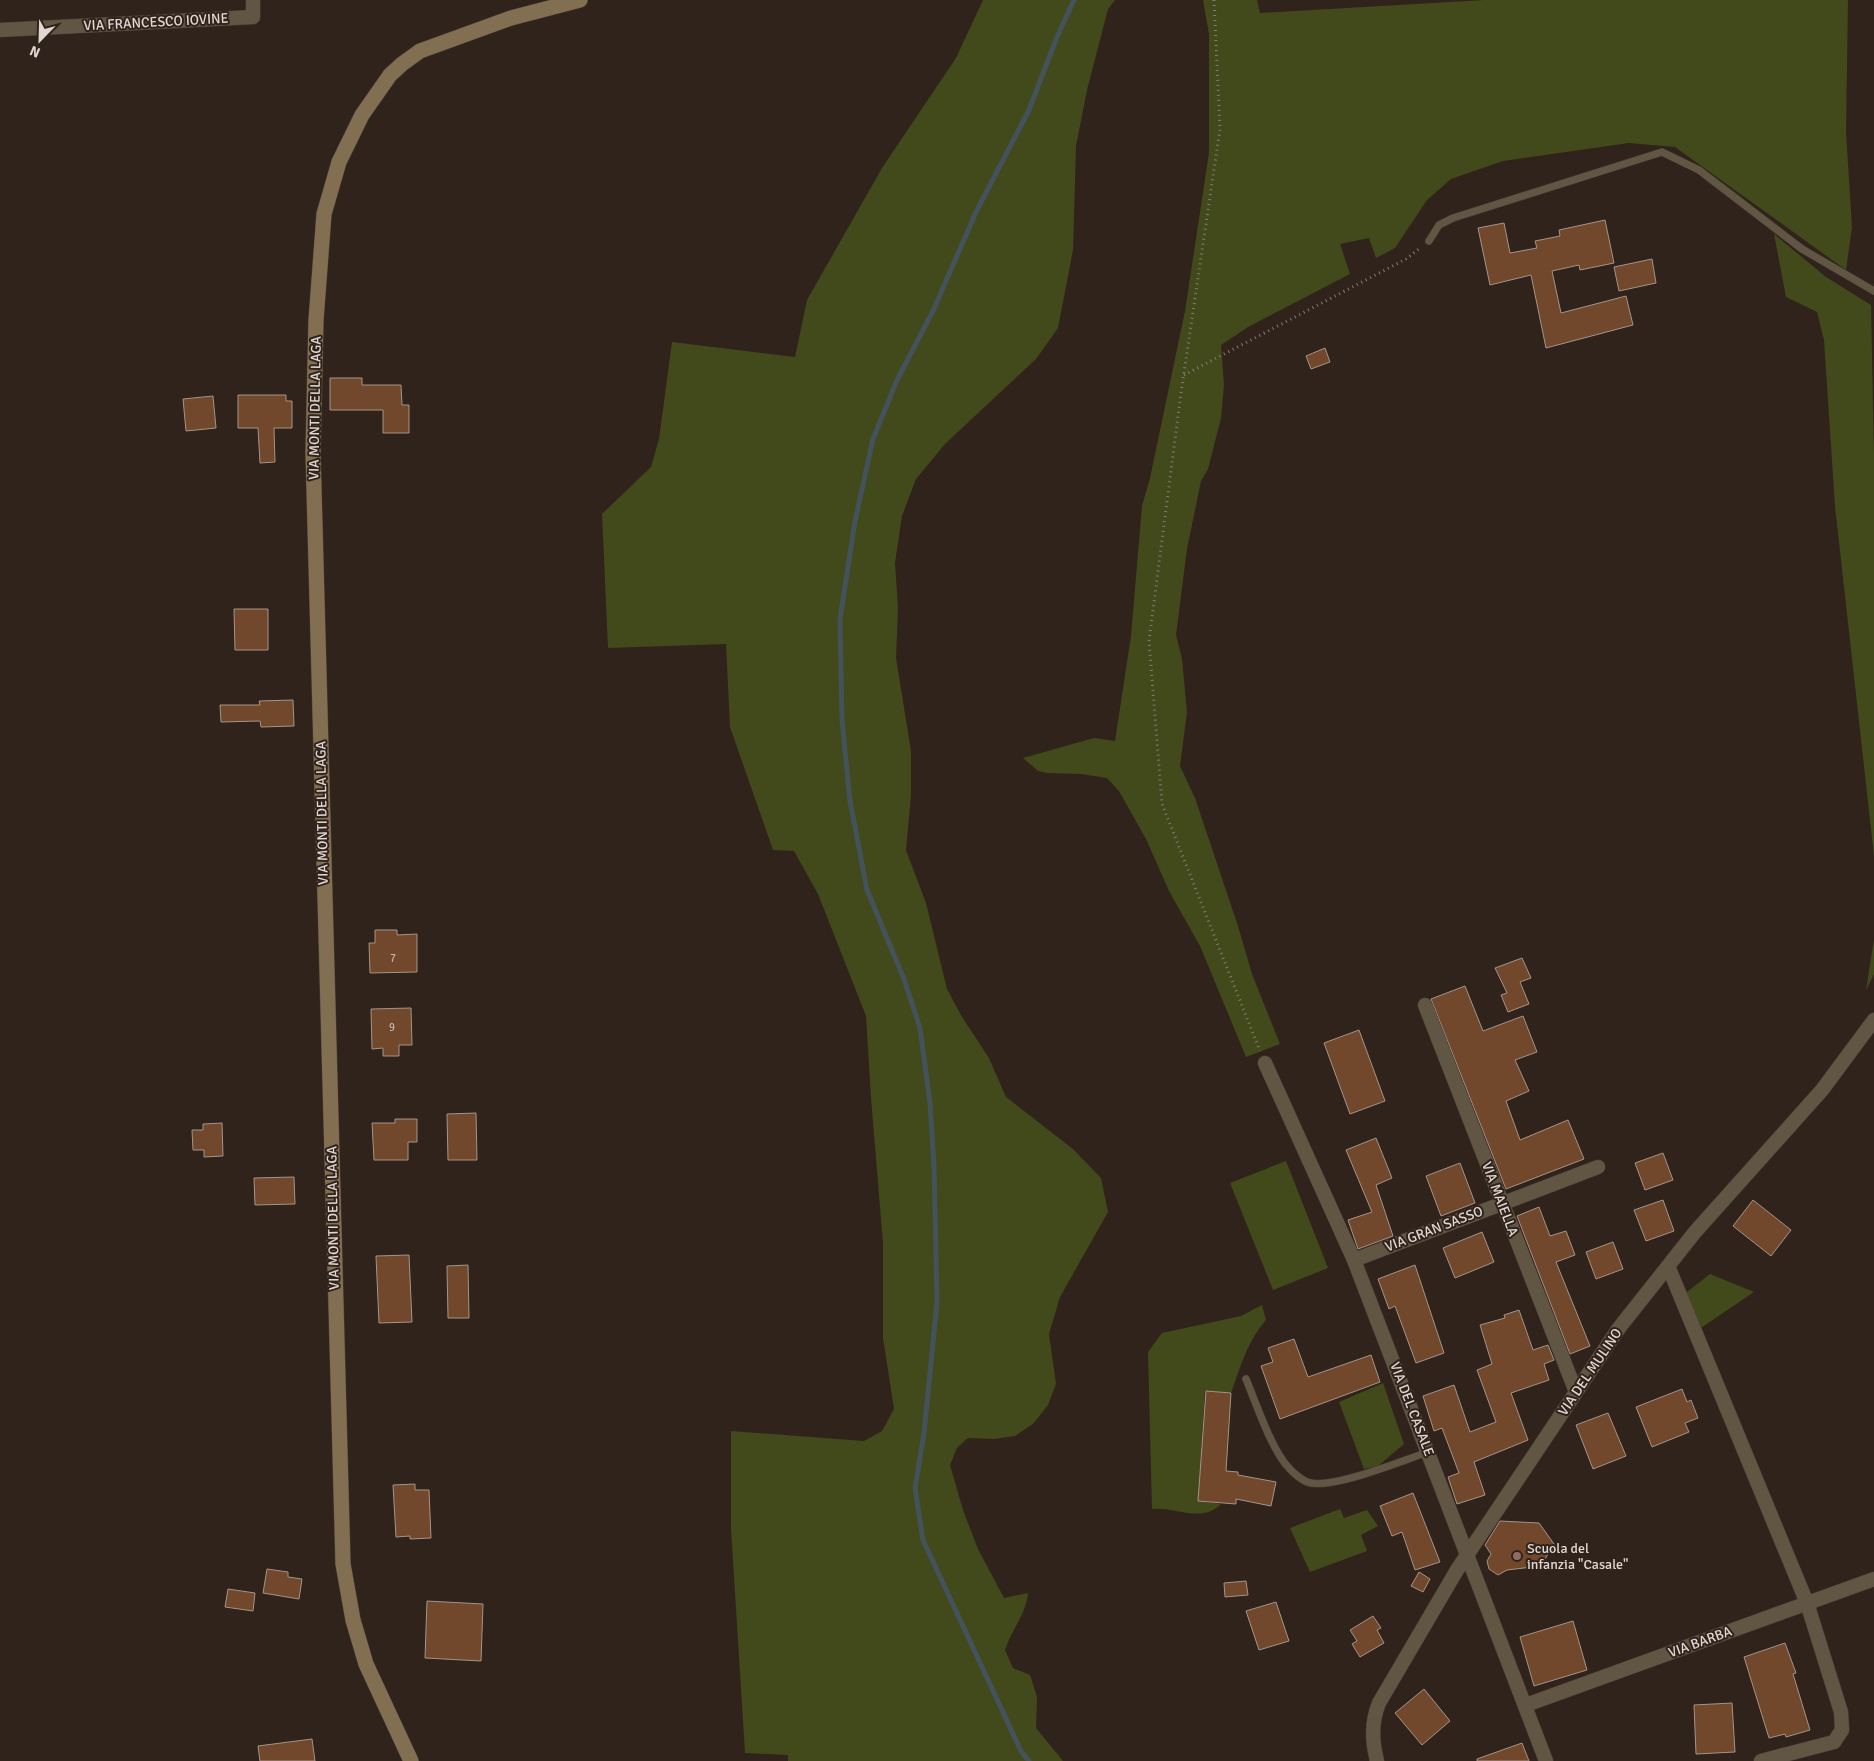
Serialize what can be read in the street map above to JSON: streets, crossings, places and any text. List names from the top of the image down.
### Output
{
  "streets": {
    "street": [
      "VIA FRANCESCO IOVINE",
      "VIA MONTI DELLA LAGA",
      "VIA MAIELLA",
      "VIA GRAN SASSO",
      "VIA DEL MULINO",
      "VIA DEL CASALE",
      "VIA BARBA"
    ]
  },
  "crossings": [
    ["VIA MAIELLA", "VIA GRAN SASSO"],
    ["VIA MAIELLA", "VIA DEL MULINO"],
    ["VIA GRAN SASSO", "VIA DEL CASALE"],
    ["VIA DEL MULINO", "VIA DEL CASALE"],
    ["VIA DEL CASALE", "VIA BARBA"]
  ],
  "places": ["Scuola del infanzia \"Casale\""],
  "house_numbers": ["7", "9"],
  "north": "bottom left"
}
